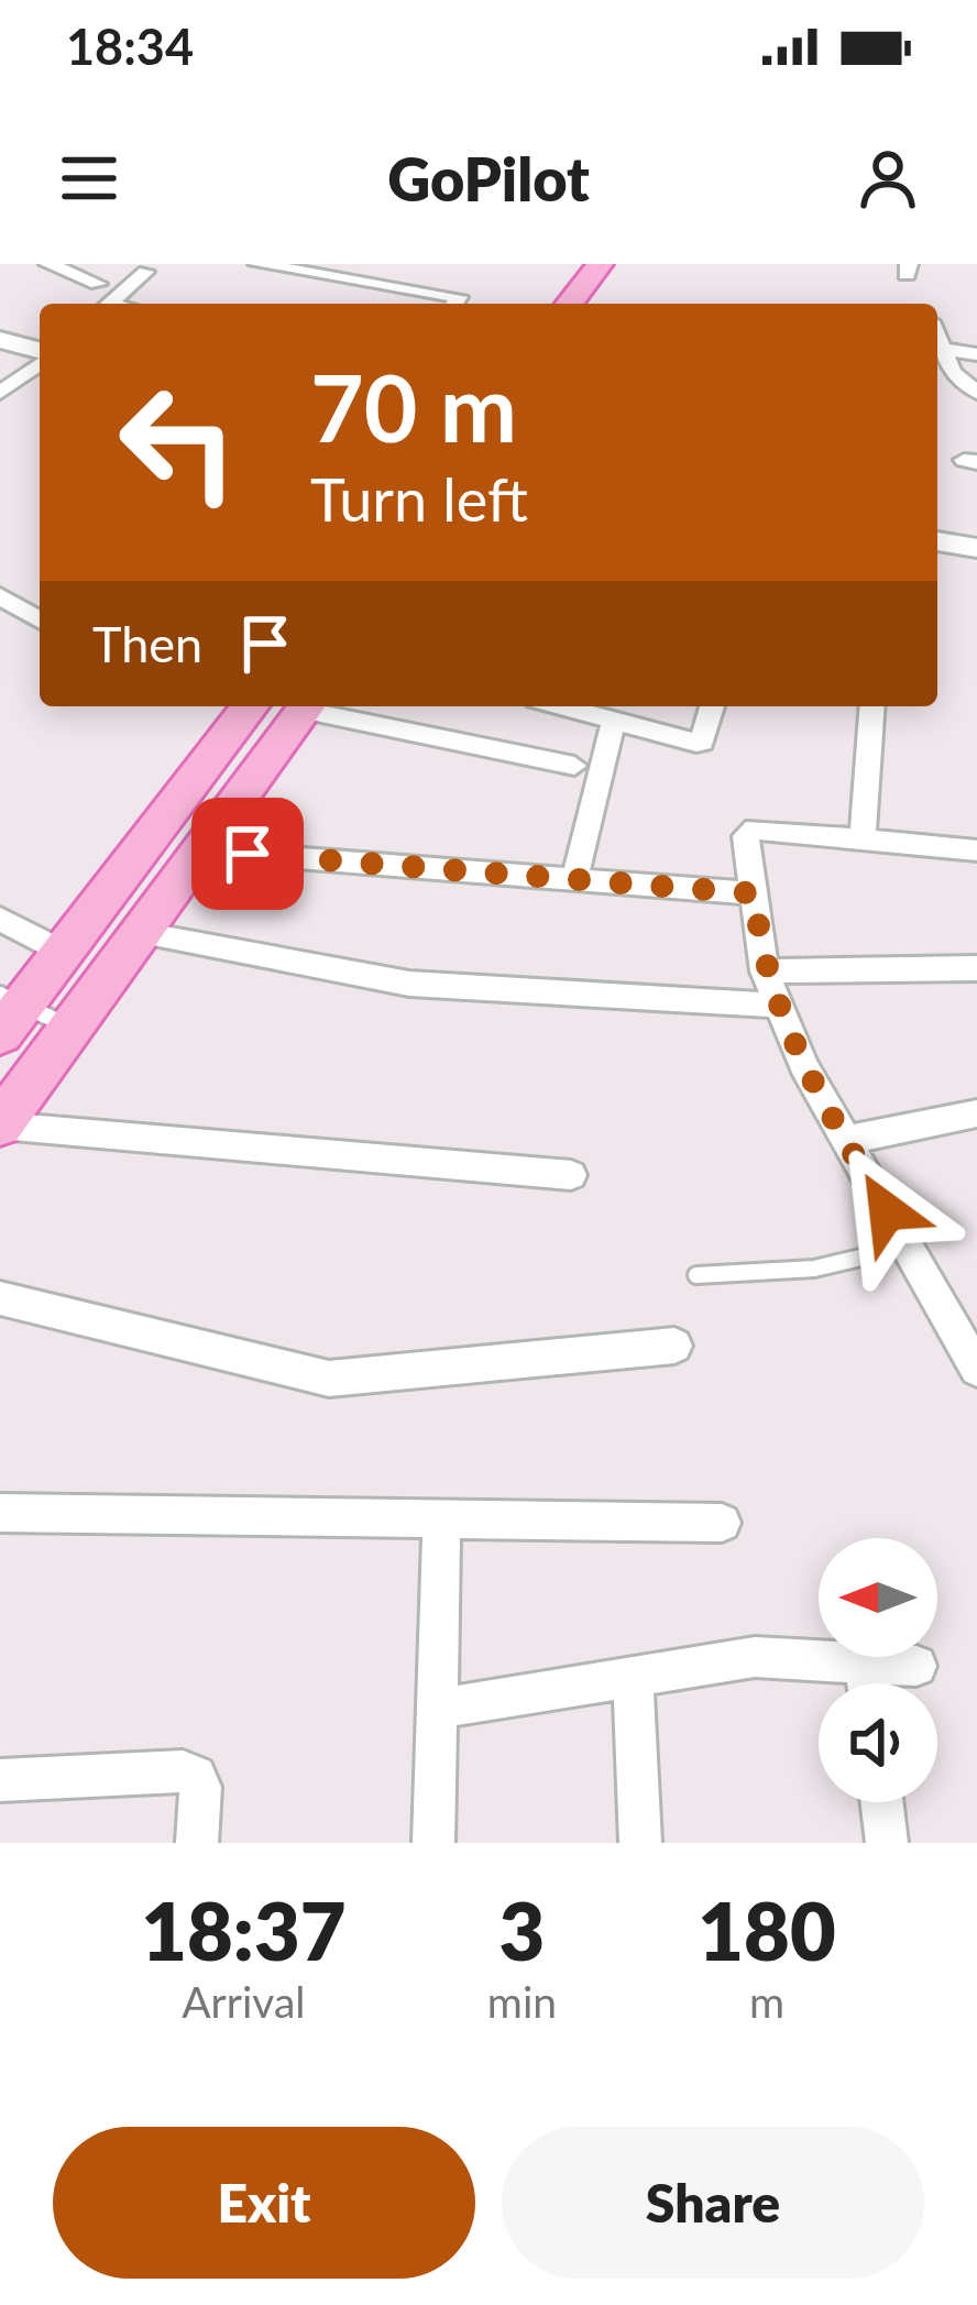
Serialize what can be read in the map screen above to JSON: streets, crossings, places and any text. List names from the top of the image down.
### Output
{
  "north": "left",
  "page": {
    "status": "18:34",
    "header": "GoPilot",
    "turn": ["70 m", "Turn left"],
    "then": "Then",
    "eta": [
      "18:37",
      "Arrival",
      "3",
      "min",
      "180",
      "m"
    ],
    "buttons": ["Exit", "Share"]
  }
}
